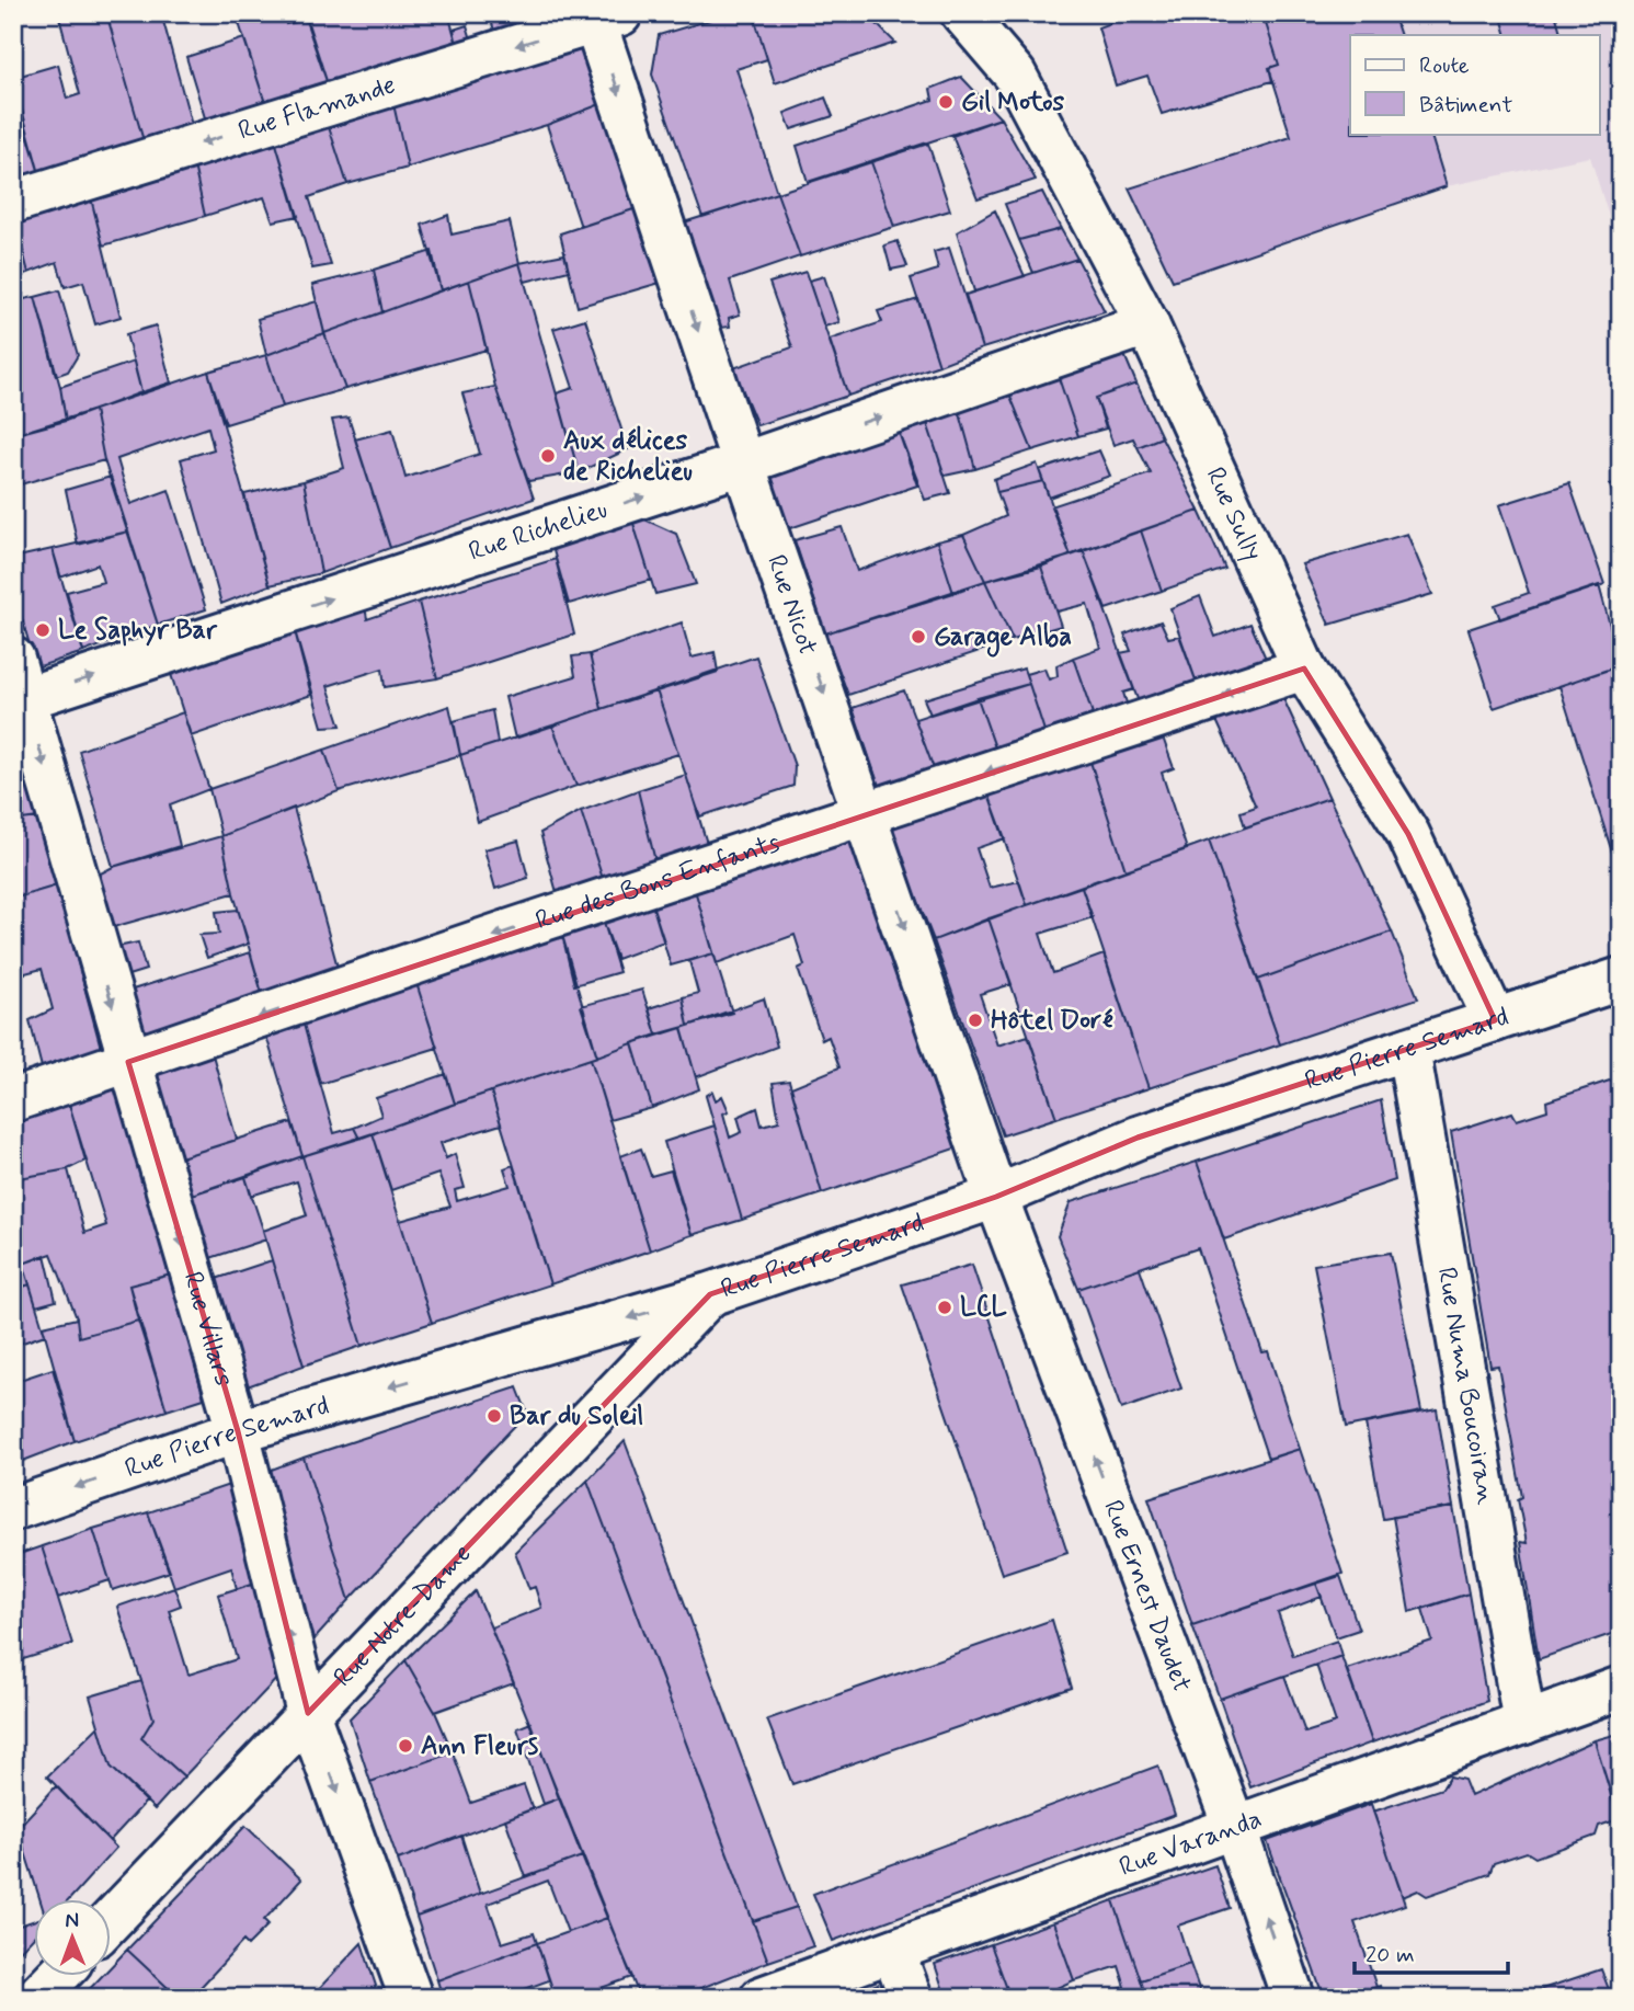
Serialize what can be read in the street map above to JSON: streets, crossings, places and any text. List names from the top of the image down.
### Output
{
  "streets": {
    "street": [
      "Rue Flamande",
      "Rue Sully",
      "Rue Richelieu",
      "Rue Nicot",
      "Rue des Bons Enfants",
      "Rue Pierre Semard",
      "Rue Villars",
      "Rue Numa Boucoiran",
      "Rue Ernest Daudet",
      "Rue Notre-Dame",
      "Rue Varanda"
    ]
  },
  "crossings": [
    ["Rue Flamande", "Rue Nicot"],
    ["Rue Sully", "Rue Richelieu"],
    ["Rue Sully", "Rue des Bons Enfants"],
    ["Rue Sully", "Rue Pierre Semard"],
    ["Rue Richelieu", "Rue Nicot"],
    ["Rue Richelieu", "Rue Villars"],
    ["Rue Nicot", "Rue des Bons Enfants"],
    ["Rue Nicot", "Rue Pierre Semard"],
    ["Rue Nicot", "Rue Ernest Daudet"],
    ["Rue des Bons Enfants", "Rue Villars"],
    ["Rue Pierre Semard", "Rue Villars"],
    ["Rue Pierre Semard", "Rue Numa Boucoiran"],
    ["Rue Pierre Semard", "Rue Ernest Daudet"],
    ["Rue Pierre Semard", "Rue Notre-Dame"],
    ["Rue Villars", "Rue Notre-Dame"],
    ["Rue Numa Boucoiran", "Rue Varanda"],
    ["Rue Ernest Daudet", "Rue Varanda"]
  ],
  "one_way": [
    "Rue Flamande",
    "Rue Richelieu",
    "Rue Nicot",
    "Rue des Bons Enfants",
    "Rue Pierre Semard",
    "Rue Ernest Daudet"
  ],
  "places": [
    "Gil Motos",
    "Aux délices de Richelieu",
    "Le Saphyr Bar",
    "Garage Alba",
    "Hôtel Doré",
    "LCL",
    "Bar du Soleil",
    "Ann Fleurs"
  ],
  "legend": ["Route", "Bâtiment"],
  "scale_bar": "20 m",
  "north": "top"
}
